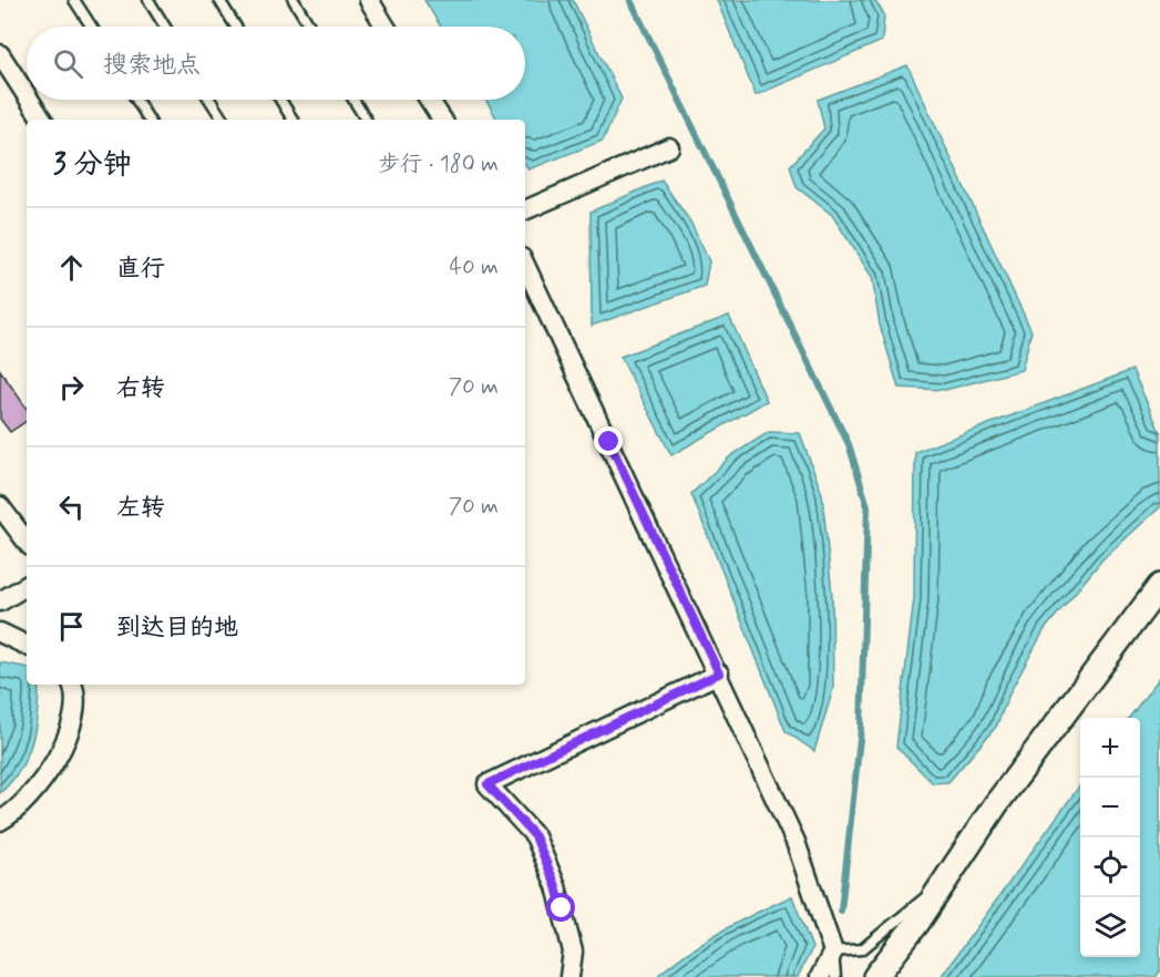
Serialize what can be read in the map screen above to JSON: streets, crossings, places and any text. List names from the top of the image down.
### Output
{
  "page": {
    "search": "搜索地点",
    "heading": ["3 分钟", "步行 · 180 m"],
    "list": [
      ["直行", "40 m"],
      ["右转", "70 m"],
      ["左转", "70 m"],
      "到达目的地"
    ],
    "map_buttons": ["+", "−"]
  }
}
